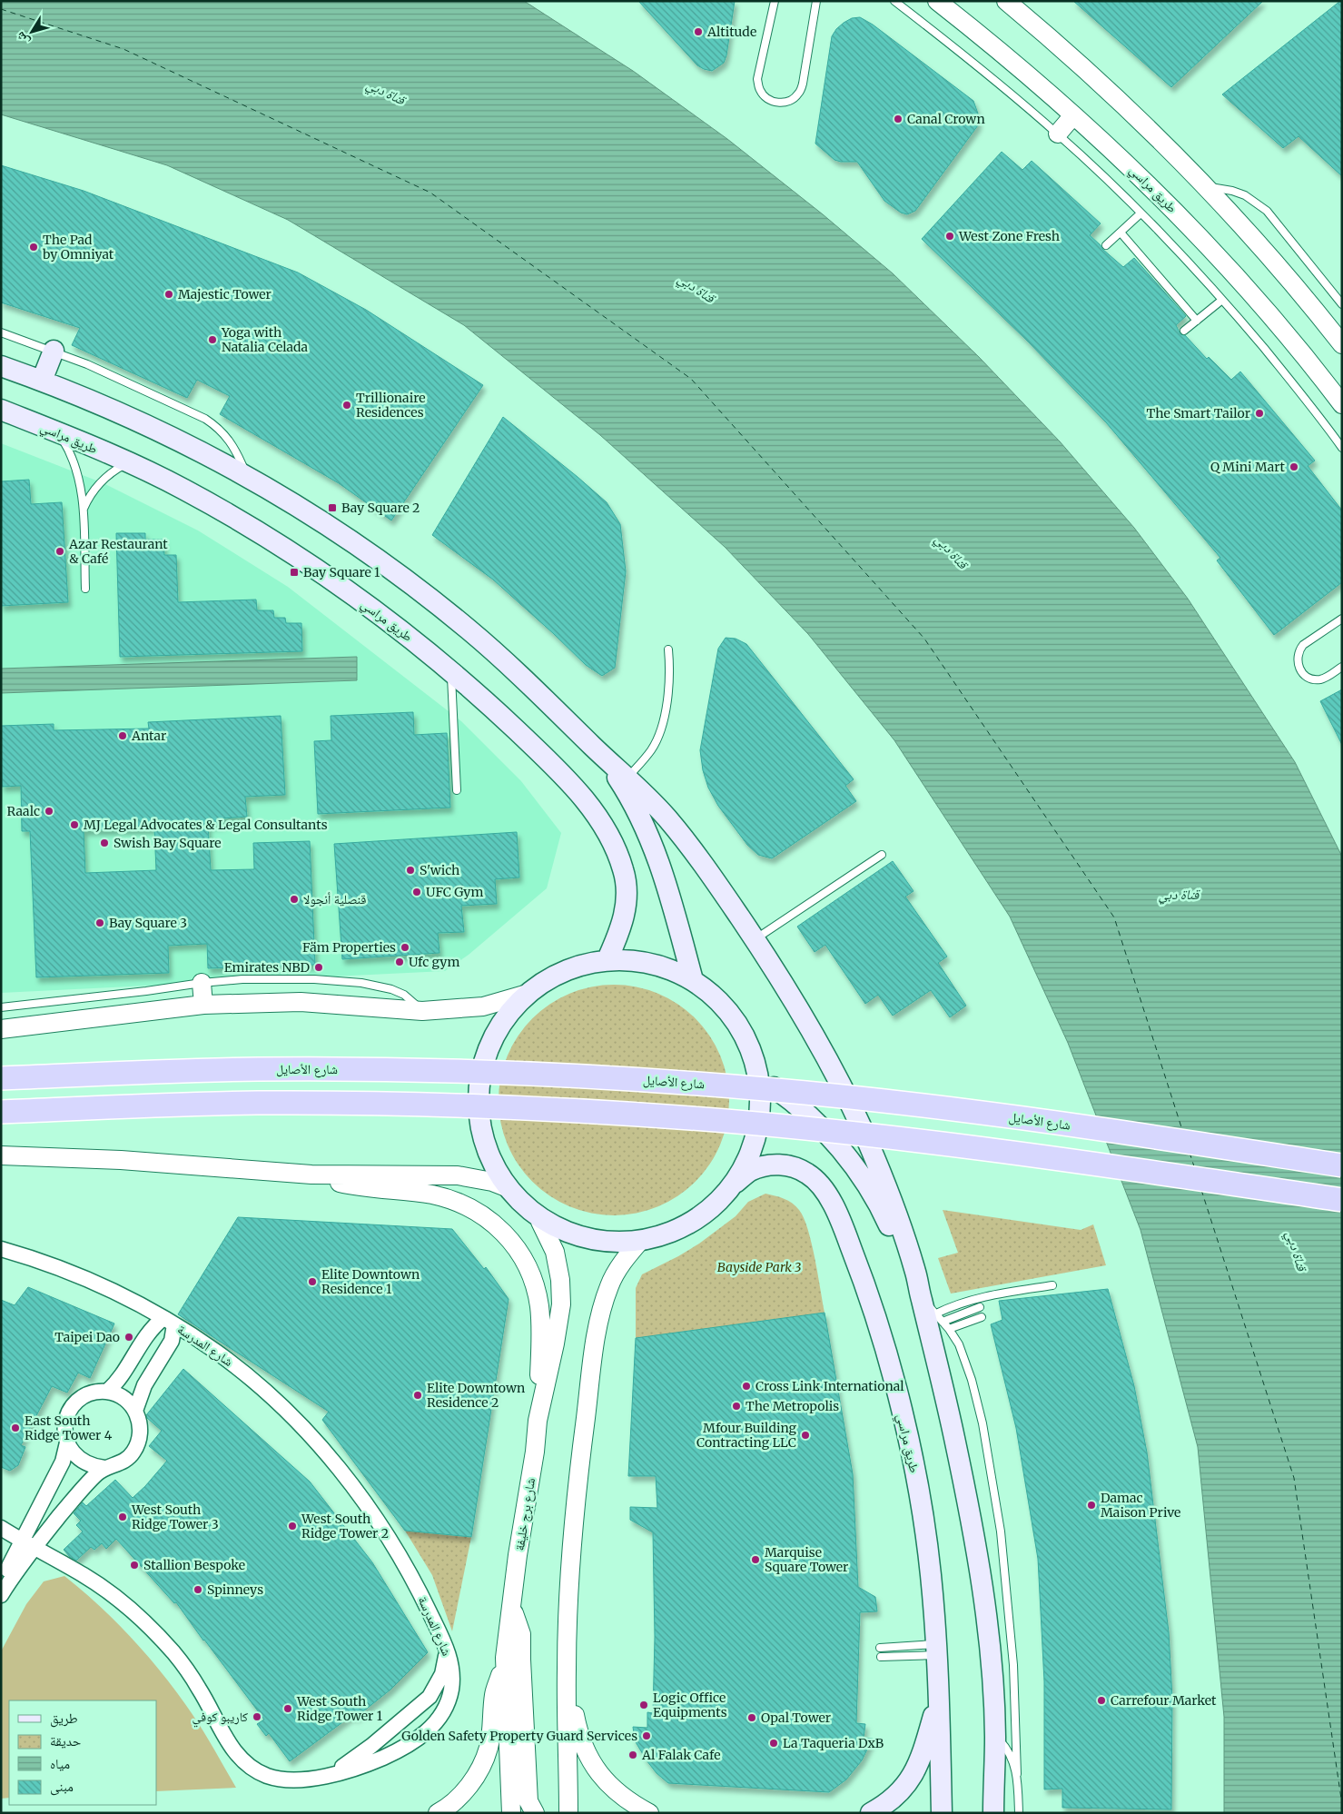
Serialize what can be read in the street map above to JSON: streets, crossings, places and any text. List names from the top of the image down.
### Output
{
  "streets": {
    "main road": ["طريق مراسي", "شارع الأصايل"],
    "street": ["شارع المدرسة", "شارع برج خليفة"]
  },
  "water": ["قناة دبي"],
  "parks": ["Bayside Park 3"],
  "places": {
    "other": [
      "Altitude",
      "Canal Crown",
      "West Zone Fresh",
      "The Pad by Omniyat",
      "Majestic Tower",
      "Yoga with Natalia Celada",
      "Trillionaire Residences",
      "The Smart Tailor",
      "Q Mini Mart",
      "Azar Restaurant & Café",
      "Antar",
      "Raalc",
      "MJ Legal Advocates & Legal Consultants",
      "Swish Bay Square",
      "S'wich",
      "UFC Gym",
      "قنصلية أنجولا",
      "Bay Square 3",
      "Fäm Properties",
      "Ufc gym",
      "Emirates NBD",
      "Elite Downtown Residence 1",
      "Taipei Dao",
      "Cross Link International",
      "Elite Downtown Residence 2",
      "The Metropolis",
      "East South Ridge Tower 4",
      "Mfour Building Contracting LLC",
      "Damac Maison Prive",
      "West South Ridge Tower 3",
      "West South Ridge Tower 2",
      "Marquise Square Tower",
      "Stallion Bespoke",
      "Spinneys",
      "Carrefour Market",
      "Logic Office Equipments",
      "West South Ridge Tower 1",
      "كاريبو كوفي",
      "Opal Tower",
      "Golden Safety Property Guard Services",
      "La Taqueria DxB",
      "Al Falak Cafe"
    ],
    "transit": ["Bay Square 2", "Bay Square 1"]
  },
  "legend": [
    "طريق",
    "حديقة",
    "مياه",
    "مبنى"
  ],
  "north": "bottom left"
}
